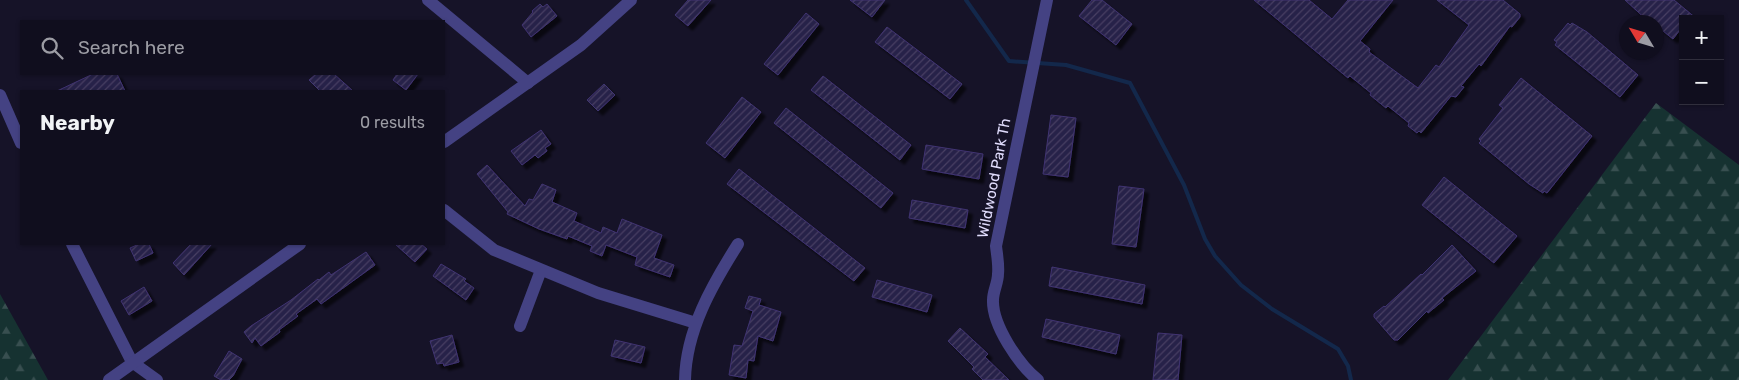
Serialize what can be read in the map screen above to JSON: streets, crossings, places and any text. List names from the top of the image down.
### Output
{
  "streets": {
    "street": ["Wildwood Park Th"]
  },
  "north": "top left",
  "page": {
    "map_buttons": ["+", "−"],
    "search": "Search here",
    "heading": ["Nearby", "0 results"]
  }
}
